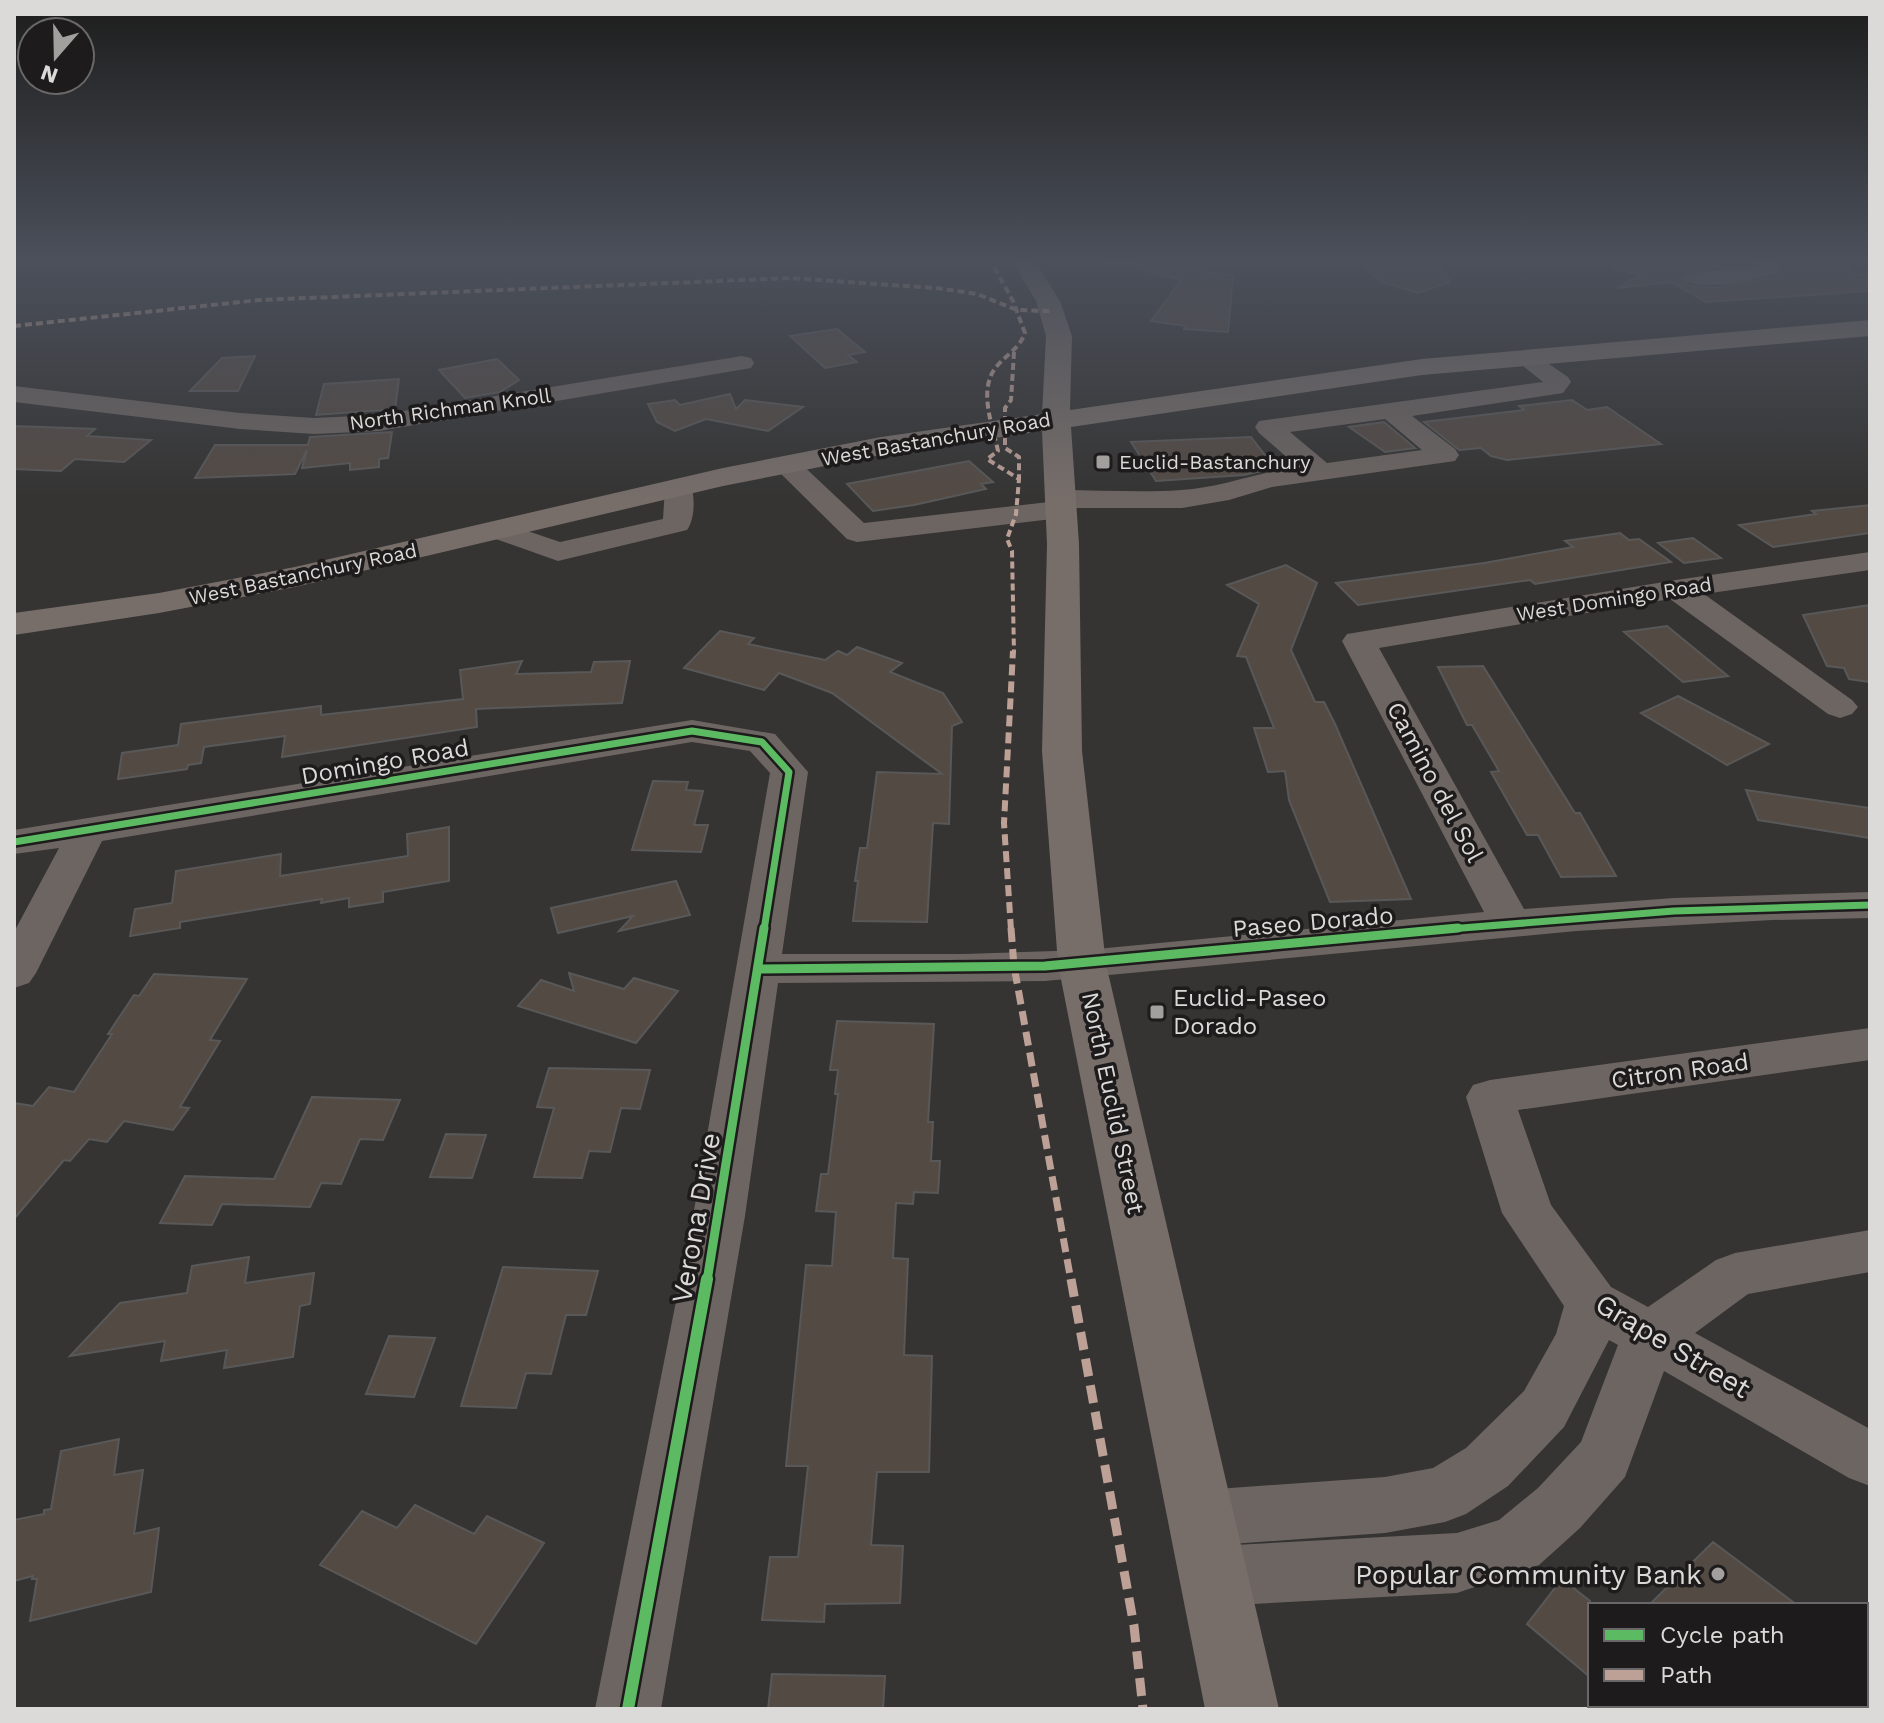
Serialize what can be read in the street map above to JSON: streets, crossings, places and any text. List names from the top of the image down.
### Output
{
  "streets": {
    "main road": ["West Bastanchury Road", "North Euclid Street"],
    "street": [
      "North Richman Knoll",
      "West Domingo Road",
      "Domingo Road",
      "Camino del Sol",
      "Paseo Dorado",
      "Citron Road",
      "Verona Drive",
      "Grape Street"
    ]
  },
  "crossings": [
    ["West Bastanchury Road", "North Euclid Street"],
    ["West Domingo Road", "Camino del Sol"],
    ["Domingo Road", "Verona Drive"],
    ["Camino del Sol", "Paseo Dorado"],
    ["Paseo Dorado", "North Euclid Street"],
    ["Paseo Dorado", "Verona Drive"],
    ["Citron Road", "Grape Street"]
  ],
  "places": {
    "transit": ["Euclid-Bastanchury", "Euclid-Paseo Dorado"],
    "other": ["Popular Community Bank"]
  },
  "legend": ["Cycle path", "Path"],
  "north": "bottom"
}
